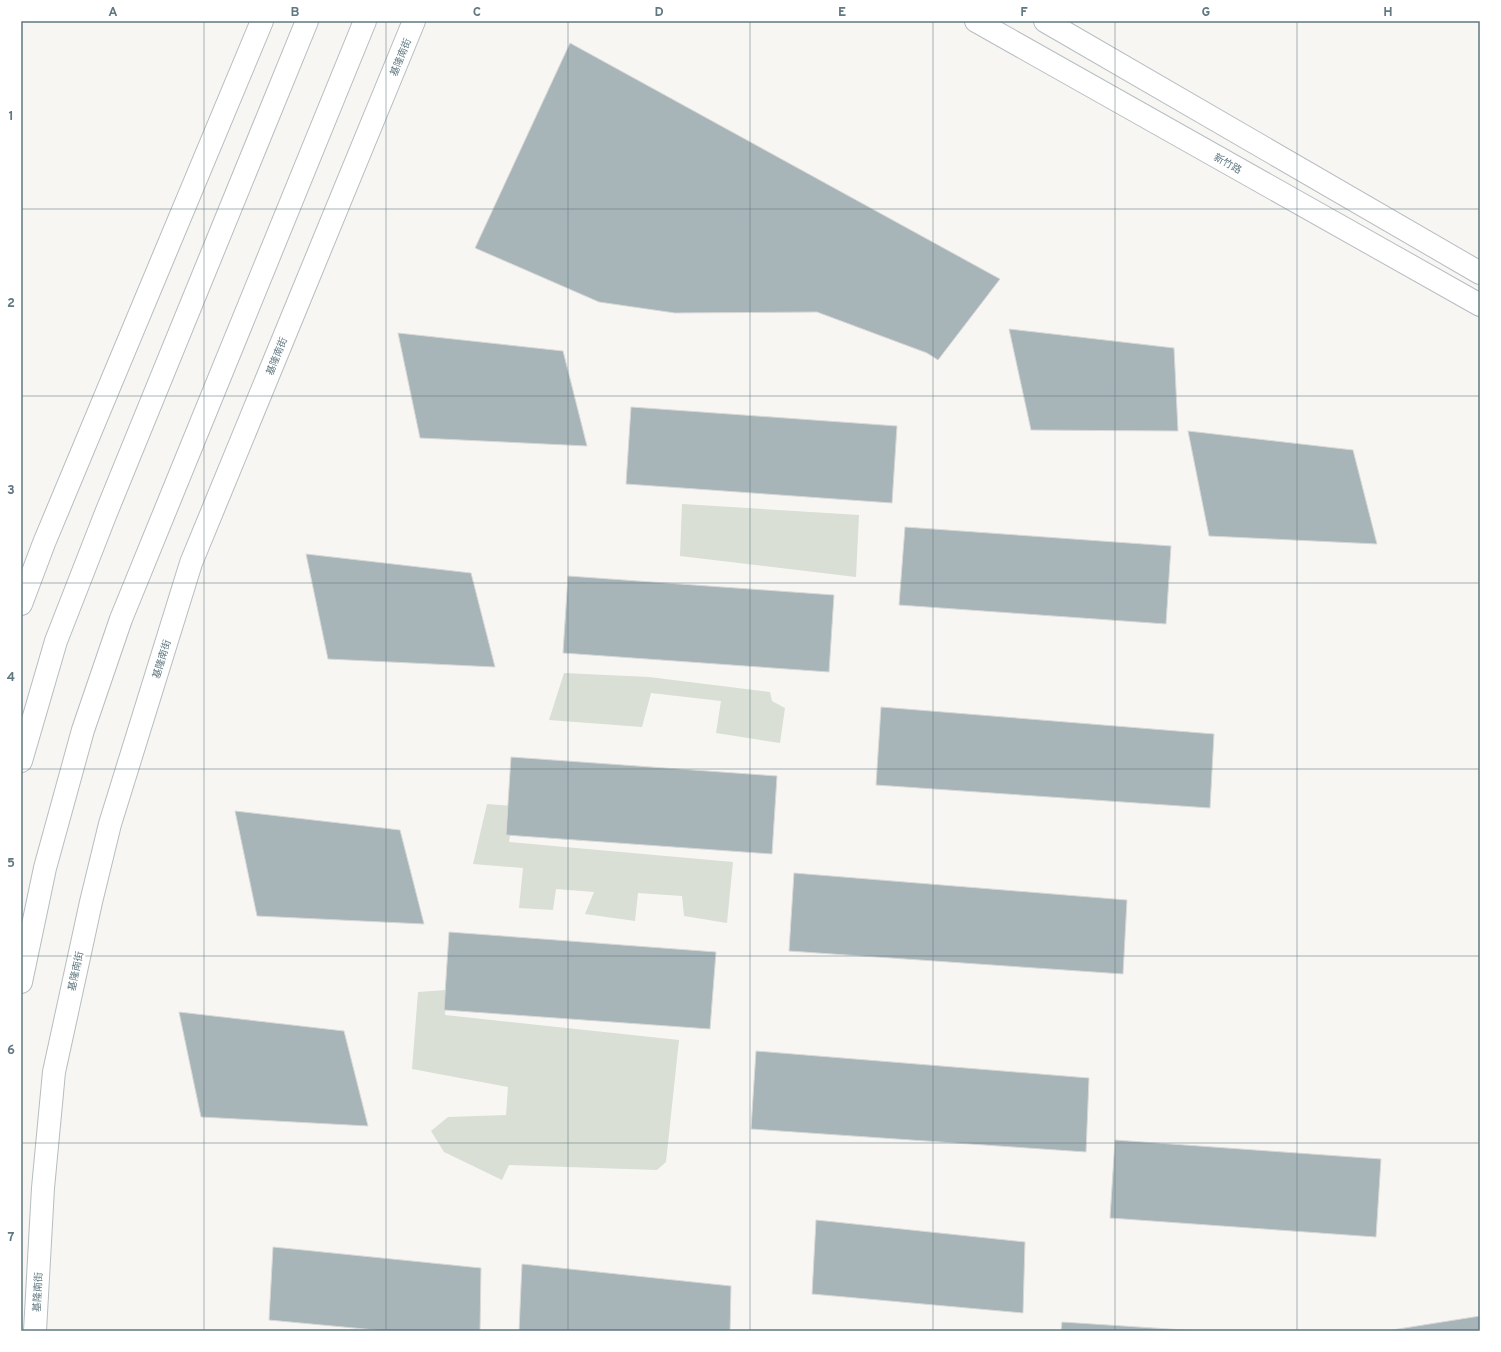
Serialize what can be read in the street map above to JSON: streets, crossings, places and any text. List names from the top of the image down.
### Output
{
  "streets": {
    "main road": ["基隆南街", "新竹路"]
  },
  "grid": {
    "columns": [
      "A",
      "B",
      "C",
      "D",
      "E",
      "F",
      "G",
      "H"
    ],
    "rows": [
      "1",
      "2",
      "3",
      "4",
      "5",
      "6",
      "7"
    ]
  }
}
